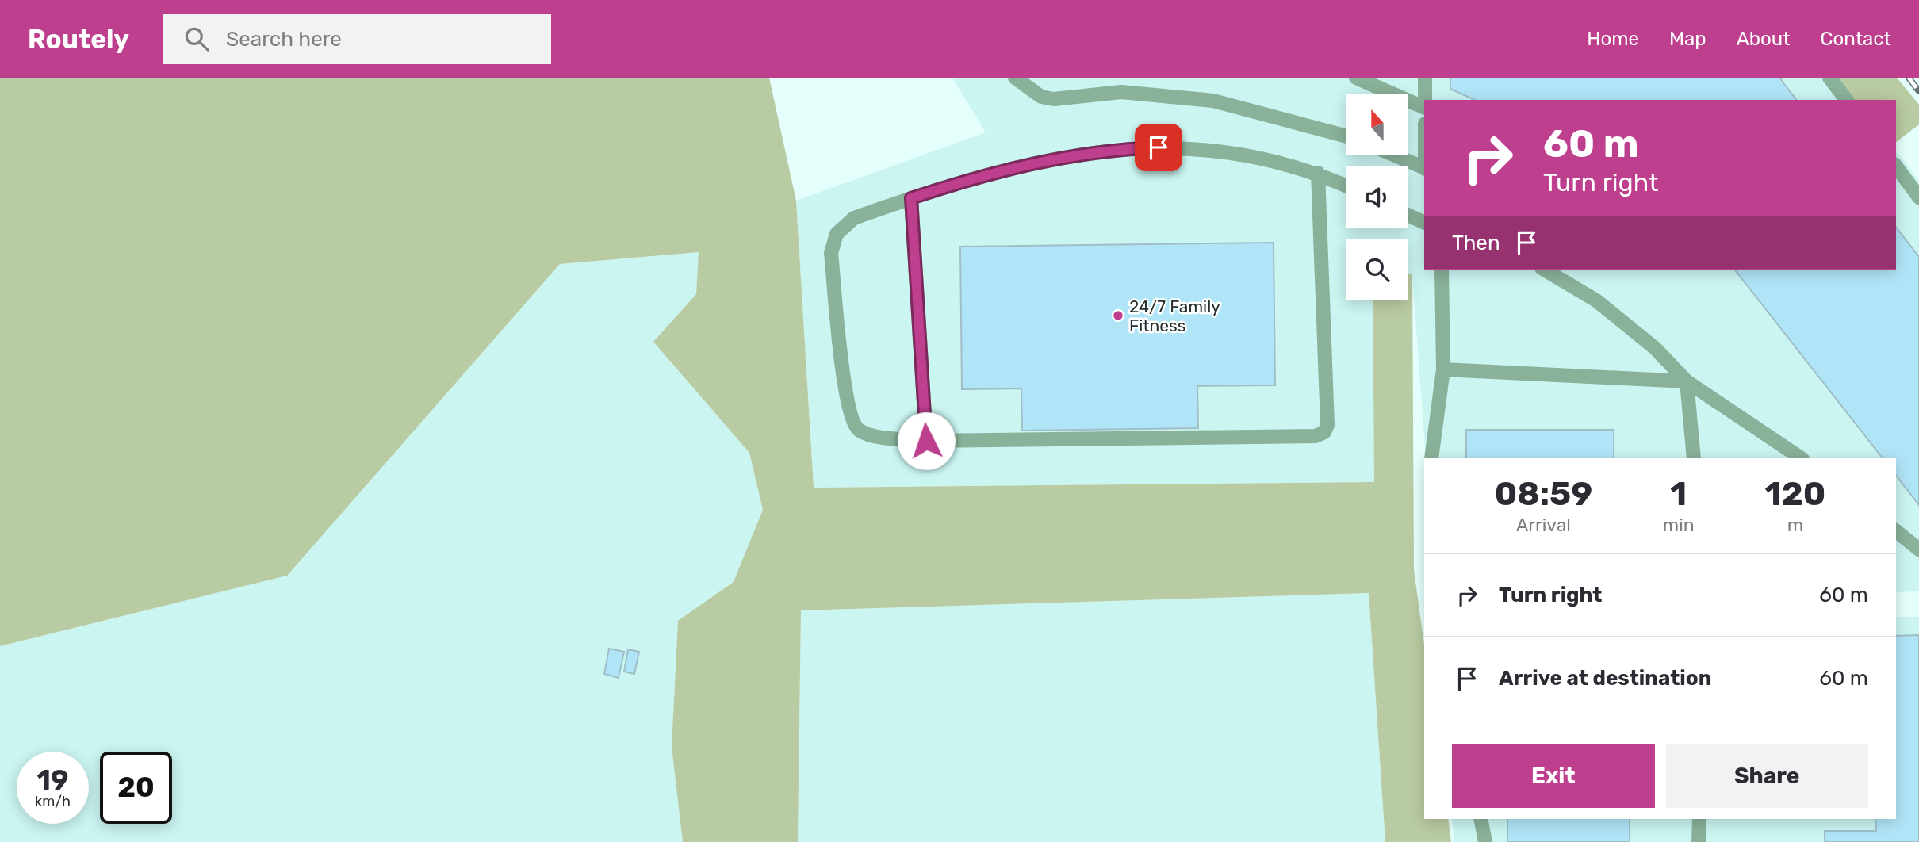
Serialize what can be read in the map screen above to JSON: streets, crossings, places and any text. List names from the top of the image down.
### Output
{
  "places": ["24/7 Family Fitness"],
  "north": "top",
  "page": {
    "header": "Routely",
    "search": "Search here",
    "nav": [
      "Home",
      "Map",
      "About",
      "Contact"
    ],
    "turn": ["60 m", "Turn right"],
    "then": "Then",
    "eta": [
      "08:59",
      "Arrival",
      "1",
      "min",
      "120",
      "m"
    ],
    "list": [
      {
        "name": "Turn right",
        "value": "60 m"
      },
      {
        "name": "Arrive at destination",
        "value": "60 m"
      }
    ],
    "buttons": ["Exit", "Share"],
    "speed": "19 km/h",
    "limit": "20"
  }
}
